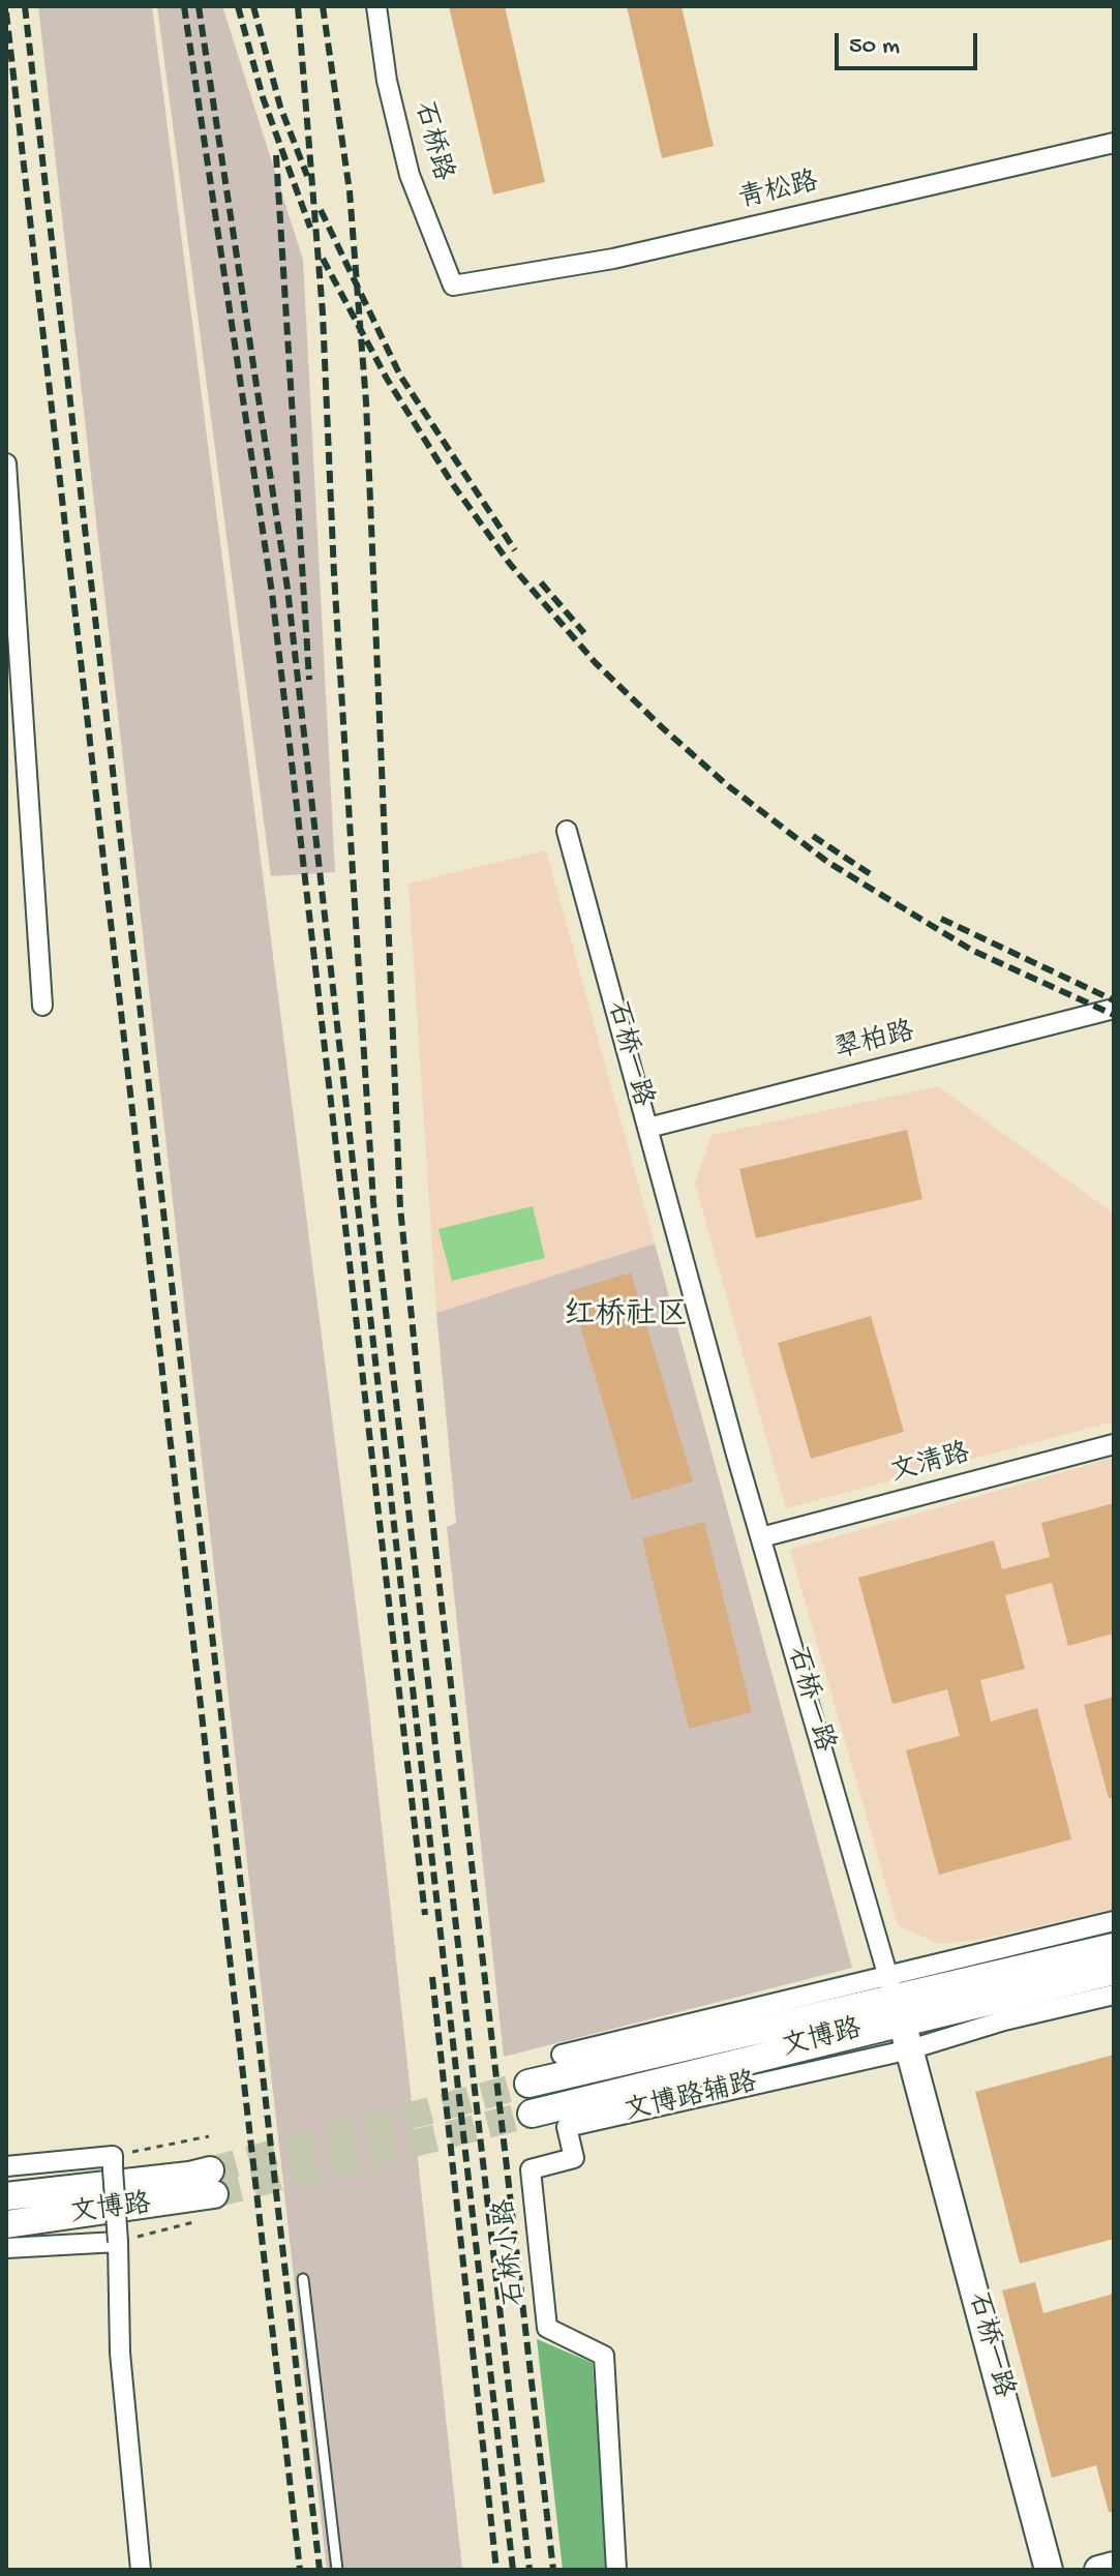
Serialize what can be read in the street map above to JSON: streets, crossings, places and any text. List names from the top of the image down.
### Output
{
  "streets": {
    "main road": ["石桥一路", "文博路"],
    "street": [
      "石桥路",
      "青松路",
      "翠柏路",
      "文清路",
      "文博路辅路",
      "石桥小路"
    ]
  },
  "crossings": [
    ["石桥路", "青松路"],
    ["翠柏路", "石桥一路"],
    ["石桥一路", "文清路"],
    ["石桥一路", "文博路"],
    ["石桥一路", "文博路辅路"],
    ["文博路辅路", "石桥小路"]
  ],
  "districts": ["红桥社区"],
  "scale_bar": "50 m"
}
